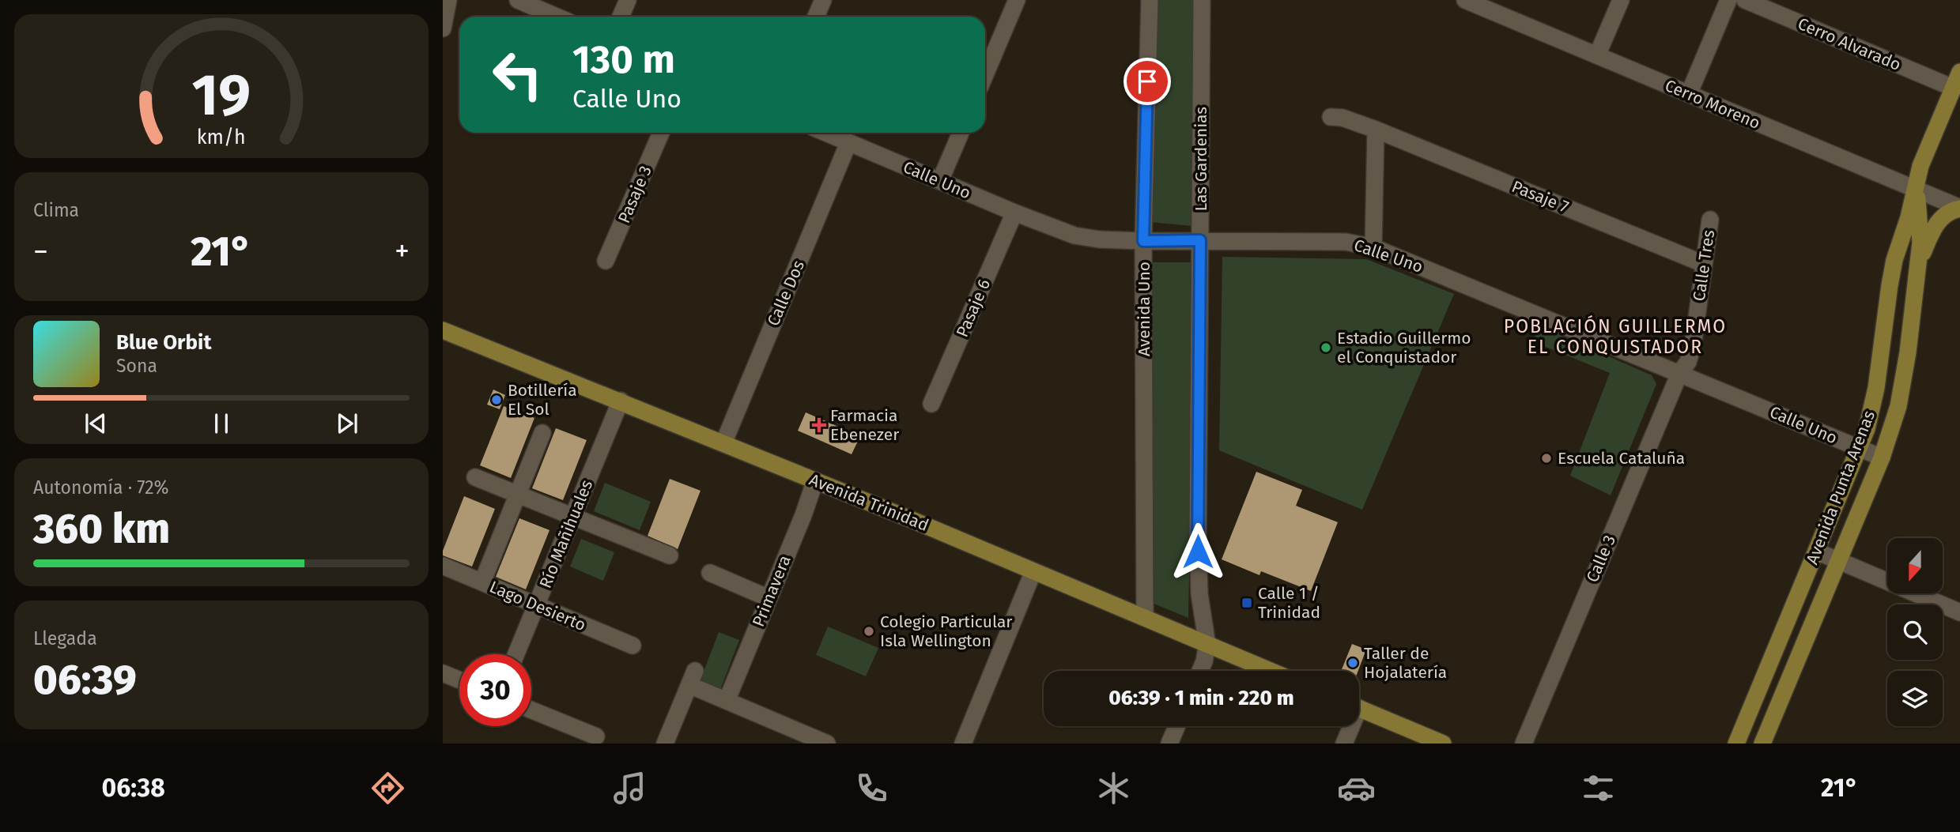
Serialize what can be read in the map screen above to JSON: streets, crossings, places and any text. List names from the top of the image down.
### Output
{
  "streets": {
    "main road": ["Avenida Punta Arenas", "Avenida Trinidad"],
    "street": [
      "Cerro Alvarado",
      "Cerro Moreno",
      "Las Gardenias",
      "Calle Uno",
      "Pasaje 3",
      "Pasaje 7",
      "Calle Tres",
      "Calle Dos",
      "Pasaje 6",
      "Avenida Uno",
      "Río Mañihuales",
      "Calle 3",
      "Primavera",
      "Lago Desierto"
    ]
  },
  "crossings": [
    ["Cerro Alvarado", "Avenida Punta Arenas"],
    ["Cerro Moreno", "Avenida Punta Arenas"],
    ["Las Gardenias", "Calle Uno"],
    ["Las Gardenias", "Avenida Trinidad"],
    ["Calle Uno", "Calle Tres"],
    ["Calle Uno", "Calle Dos"],
    ["Calle Uno", "Pasaje 6"],
    ["Calle Uno", "Avenida Uno"],
    ["Calle Uno", "Avenida Punta Arenas"],
    ["Calle Uno", "Calle 3"],
    ["Pasaje 7", "Calle Tres"],
    ["Calle Tres", "Calle 3"],
    ["Calle Dos", "Avenida Trinidad"],
    ["Avenida Uno", "Avenida Trinidad"],
    ["Avenida Trinidad", "Río Mañihuales"],
    ["Avenida Trinidad", "Primavera"],
    ["Río Mañihuales", "Lago Desierto"]
  ],
  "districts": ["POBLACIÓN GUILLERMO EL CONQUISTADOR"],
  "places": {
    "other": [
      "Estadio Guillermo el Conquistador",
      "Botillería El Sol",
      "Escuela Cataluña",
      "Colegio Particular Isla Wellington",
      "Taller de Hojalatería"
    ],
    "health": ["Farmacia Ebenezer"],
    "transit": ["Calle 1 / Trinidad"]
  },
  "north": "bottom",
  "page": {
    "turn": ["130 m", "Calle Uno"],
    "tile": [
      "Clima",
      ["Autonomía · 72%", "360 km"],
      ["Llegada", "06:39"]
    ],
    "heat": ["−", "21°", "+"],
    "song": ["Blue Orbit", "Sona"],
    "limit": "30",
    "trip": "06:39 · 1 min · 220 m",
    "tabs": ["06:38", "21°"],
    "gauge": ["19", "km/h"]
  }
}
